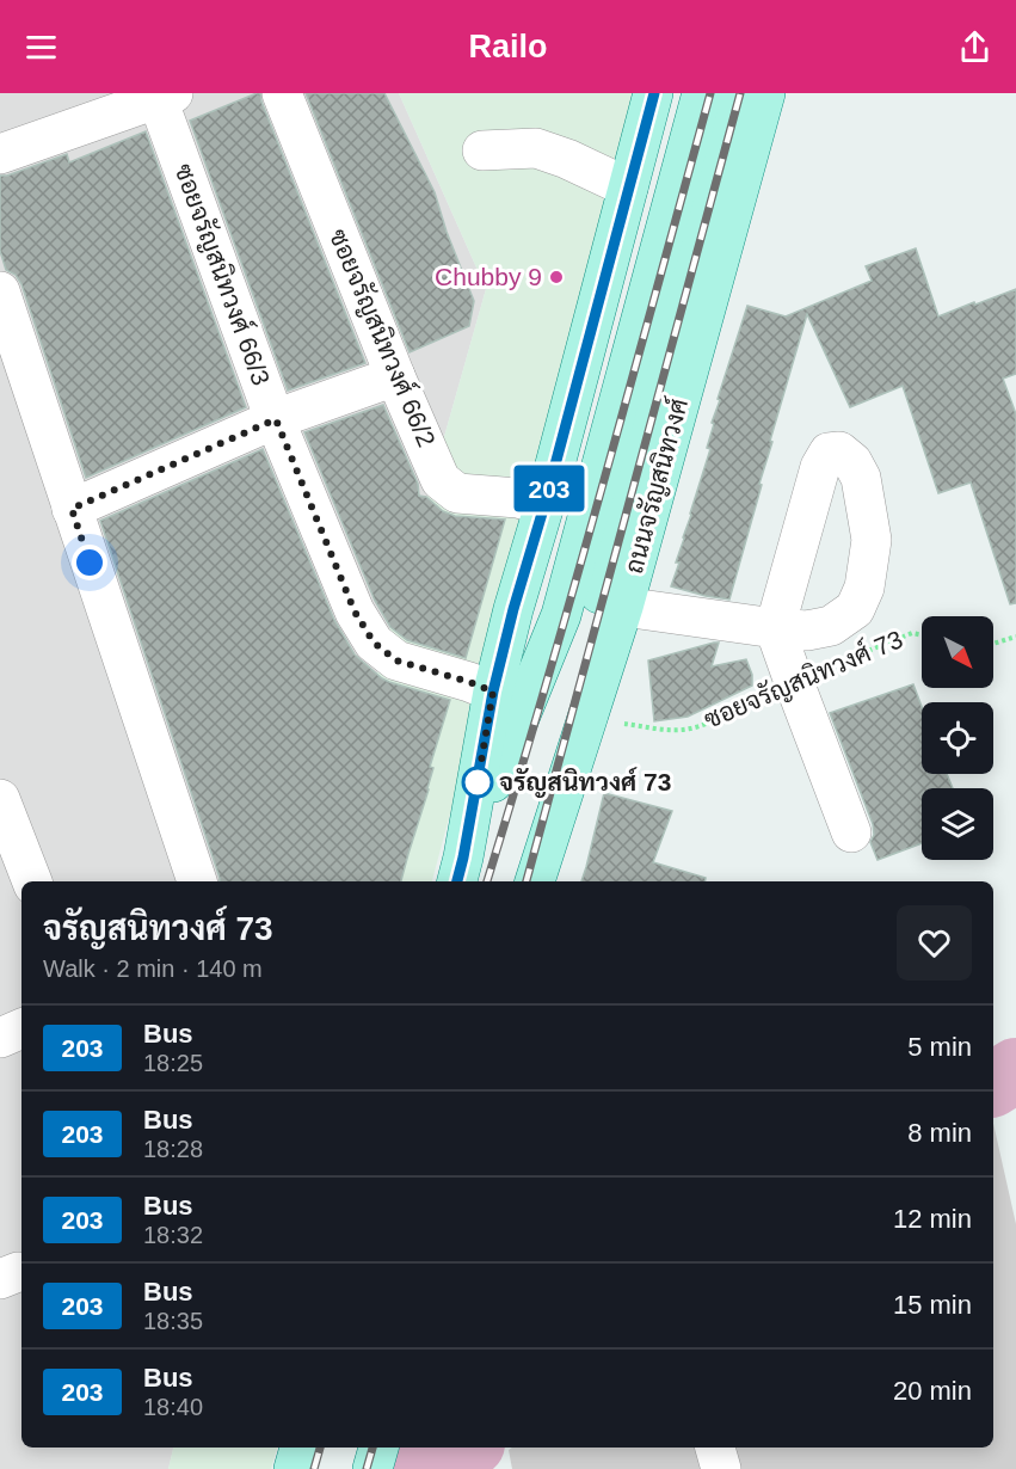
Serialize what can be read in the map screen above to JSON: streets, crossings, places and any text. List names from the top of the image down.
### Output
{
  "streets": {
    "main road": ["ถนนจรัญสนิทวงศ์"],
    "street": ["ซอยจรัญสนิทวงศ์ 66/3", "ซอยจรัญสนิทวงศ์ 66/2"],
    "path": ["ซอยจรัญสนิทวงศ์ 73"]
  },
  "crossings": [
    ["ถนนจรัญสนิทวงศ์", "ซอยจรัญสนิทวงศ์ 73"]
  ],
  "places": ["Chubby 9", "จรัญสนิทวงศ์ 73"],
  "lines": ["bus line 203"],
  "north": "bottom right",
  "page": {
    "header": "Railo",
    "on_map": "203",
    "heading": ["จรัญสนิทวงศ์ 73", "Walk · 2 min · 140 m"],
    "list": [
      {
        "mark": "203",
        "name": "Bus",
        "note": "18:25",
        "value": "5 min"
      },
      {
        "mark": "203",
        "name": "Bus",
        "note": "18:28",
        "value": "8 min"
      },
      {
        "mark": "203",
        "name": "Bus",
        "note": "18:32",
        "value": "12 min"
      },
      {
        "mark": "203",
        "name": "Bus",
        "note": "18:35",
        "value": "15 min"
      },
      {
        "mark": "203",
        "name": "Bus",
        "note": "18:40",
        "value": "20 min"
      }
    ]
  }
}
